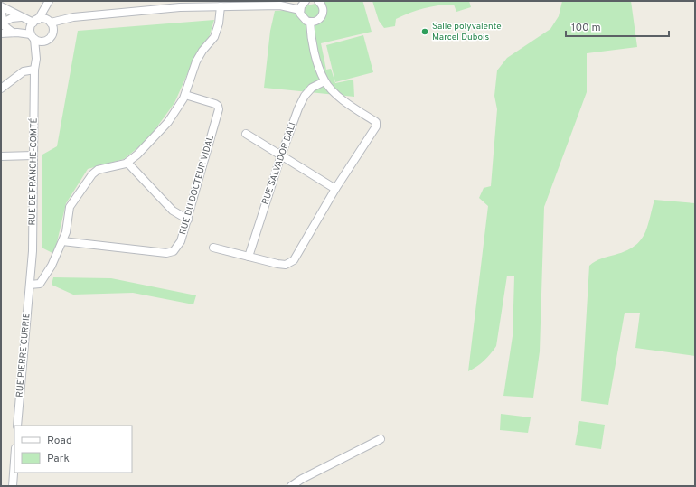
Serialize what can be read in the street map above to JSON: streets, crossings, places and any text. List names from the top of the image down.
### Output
{
  "streets": {
    "street": [
      "RUE SALVADOR DALI",
      "RUE DE FRANCHE-COMTÉ",
      "RUE DU DOCTEUR VIDAL",
      "RUE PIERRE CURRIE"
    ]
  },
  "crossings": [
    ["RUE DE FRANCHE-COMTÉ", "RUE PIERRE CURRIE"]
  ],
  "places": ["Salle polyvalente Marcel Dubois"],
  "legend": ["Road", "Park"],
  "scale_bar": "100 m"
}
